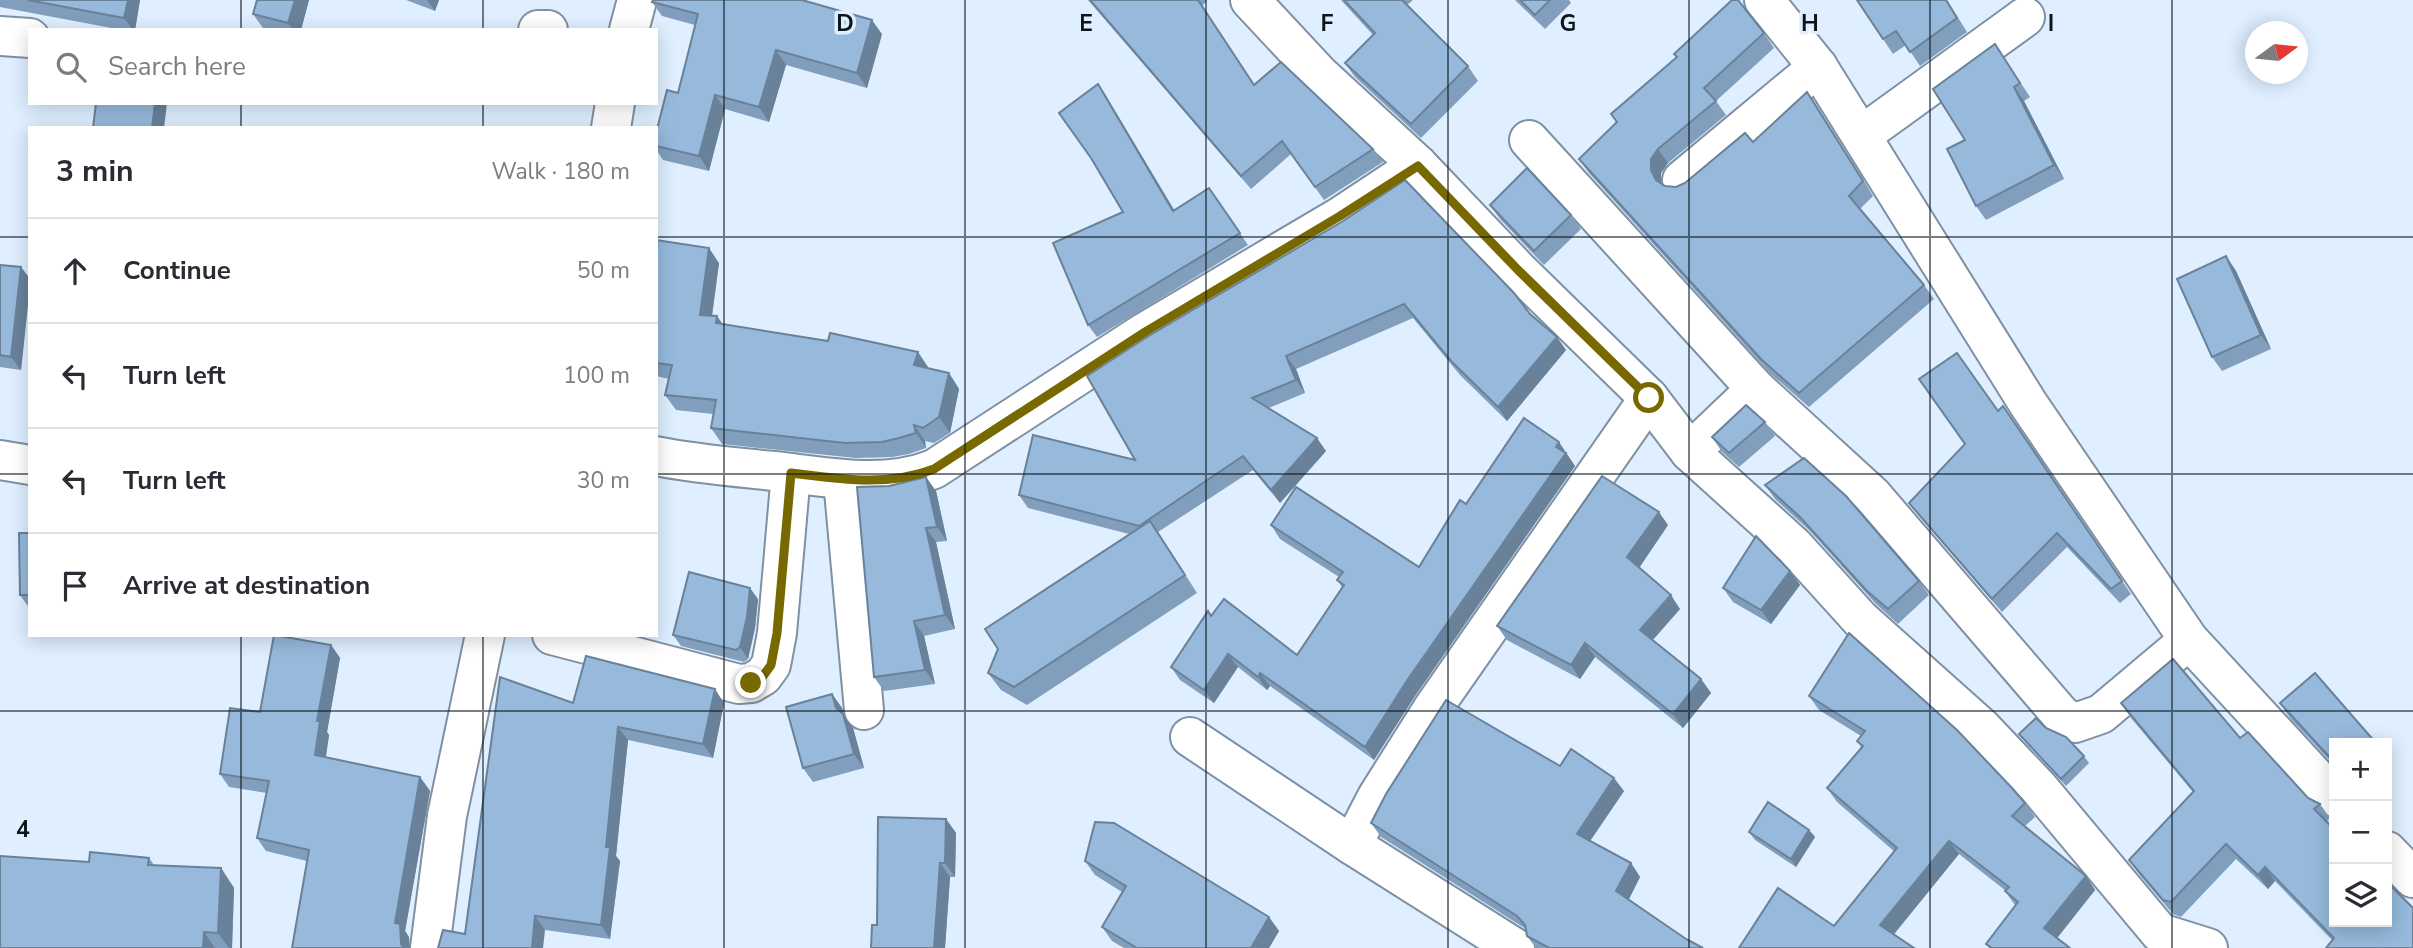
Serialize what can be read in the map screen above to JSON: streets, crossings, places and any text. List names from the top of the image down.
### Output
{
  "north": "right",
  "page": {
    "search": "Search here",
    "heading": ["3 min", "Walk · 180 m"],
    "list": [
      ["Continue", "50 m"],
      ["Turn left", "100 m"],
      ["Turn left", "30 m"],
      "Arrive at destination"
    ],
    "map_buttons": ["+", "−"]
  },
  "grid": {
    "columns": [
      "D",
      "E",
      "F",
      "G",
      "H",
      "I"
    ],
    "rows": ["4"]
  }
}
